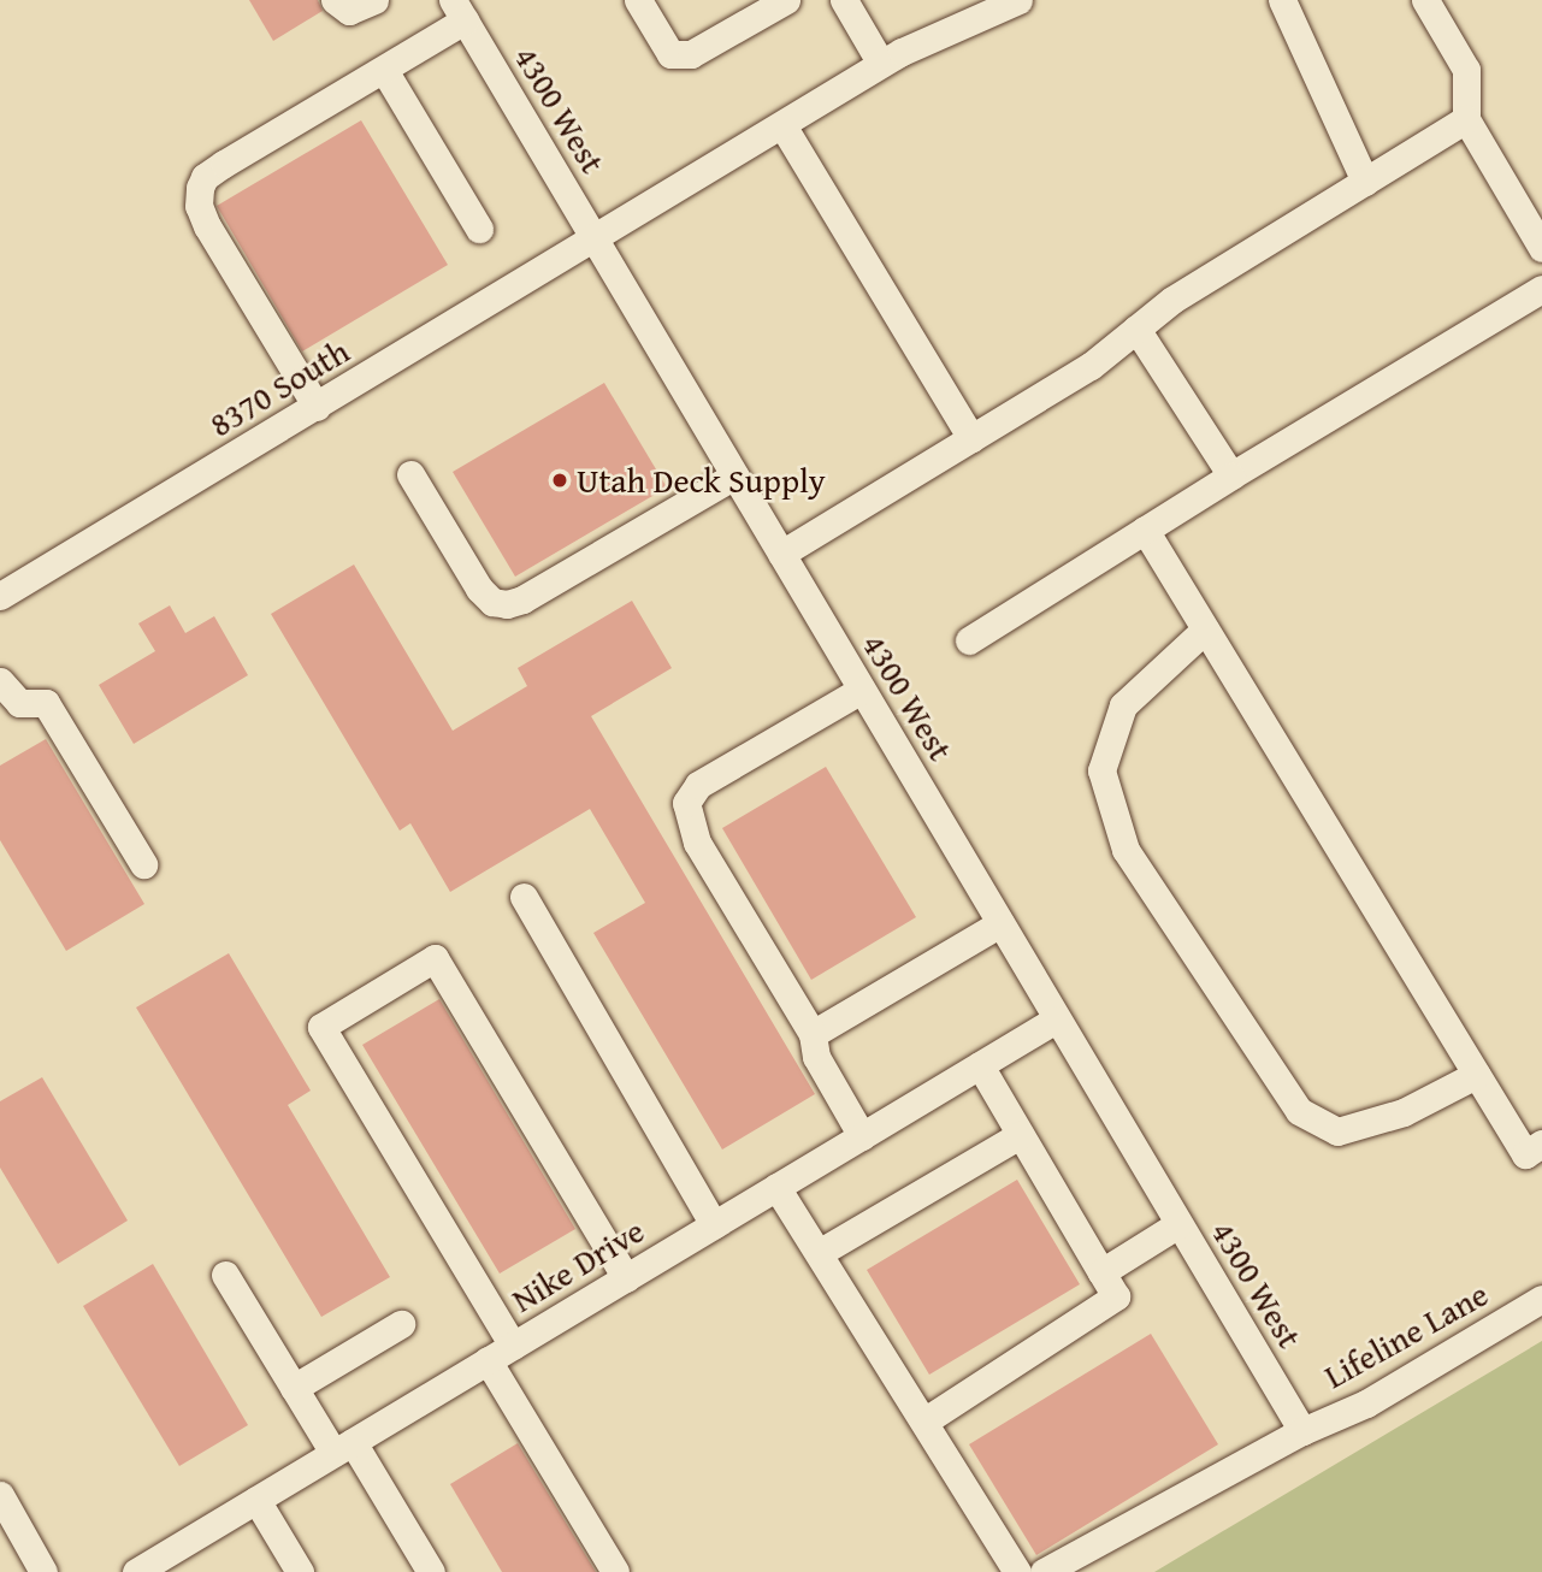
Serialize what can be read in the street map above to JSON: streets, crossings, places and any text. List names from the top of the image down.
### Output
{
  "streets": {
    "street": [
      "4300 West",
      "8370 South",
      "Nike Drive",
      "Lifeline Lane"
    ]
  },
  "crossings": [
    ["4300 West", "8370 South"],
    ["4300 West", "Nike Drive"],
    ["4300 West", "Lifeline Lane"]
  ],
  "places": ["Utah Deck Supply"]
}
